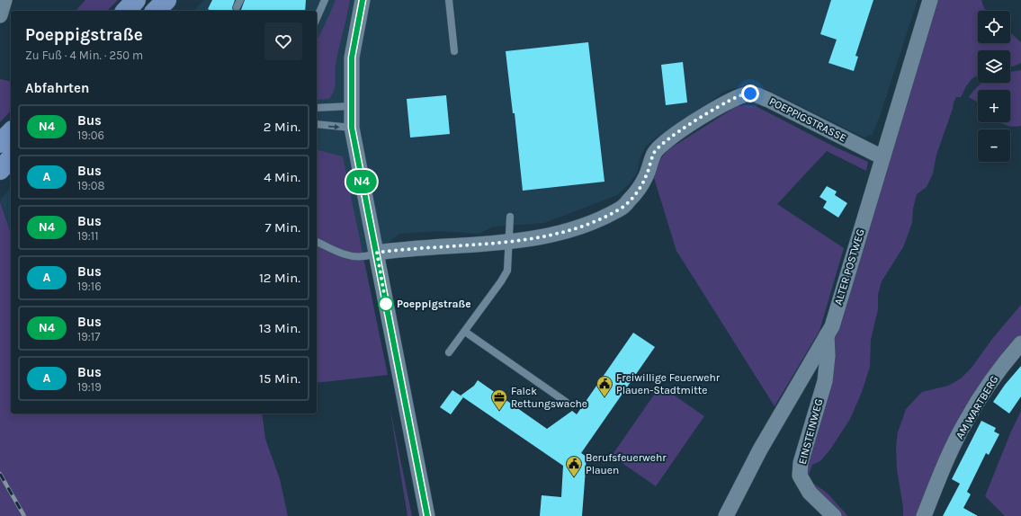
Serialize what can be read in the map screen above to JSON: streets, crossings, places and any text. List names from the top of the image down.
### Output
{
  "streets": {
    "street": [
      "POEPPIGSTRASSE",
      "ALTER POSTWEG",
      "AM WARTBERG",
      "EINSTEINWEG"
    ]
  },
  "crossings": [
    ["POEPPIGSTRASSE", "ALTER POSTWEG"],
    ["ALTER POSTWEG", "EINSTEINWEG"]
  ],
  "places": {
    "other": ["Poeppigstraße"],
    "public building": ["Freiwillige Feuerwehr Plauen-Stadtmitte", "Berufsfeuerwehr Plauen"],
    "office": ["Falck Rettungswache"]
  },
  "lines": ["bus line N4"],
  "page": {
    "on_map": "N4",
    "map_buttons": ["+", "−"],
    "heading": [
      ["Poeppigstraße", "Zu Fuß · 4 Min. · 250 m"],
      "Abfahrten"
    ],
    "list": [
      {
        "mark": "N4",
        "name": "Bus",
        "note": "19:06",
        "value": "2 Min."
      },
      {
        "mark": "A",
        "name": "Bus",
        "note": "19:08",
        "value": "4 Min."
      },
      {
        "mark": "N4",
        "name": "Bus",
        "note": "19:11",
        "value": "7 Min."
      },
      {
        "mark": "A",
        "name": "Bus",
        "note": "19:16",
        "value": "12 Min."
      },
      {
        "mark": "N4",
        "name": "Bus",
        "note": "19:17",
        "value": "13 Min."
      },
      {
        "mark": "A",
        "name": "Bus",
        "note": "19:19",
        "value": "15 Min."
      }
    ]
  }
}
